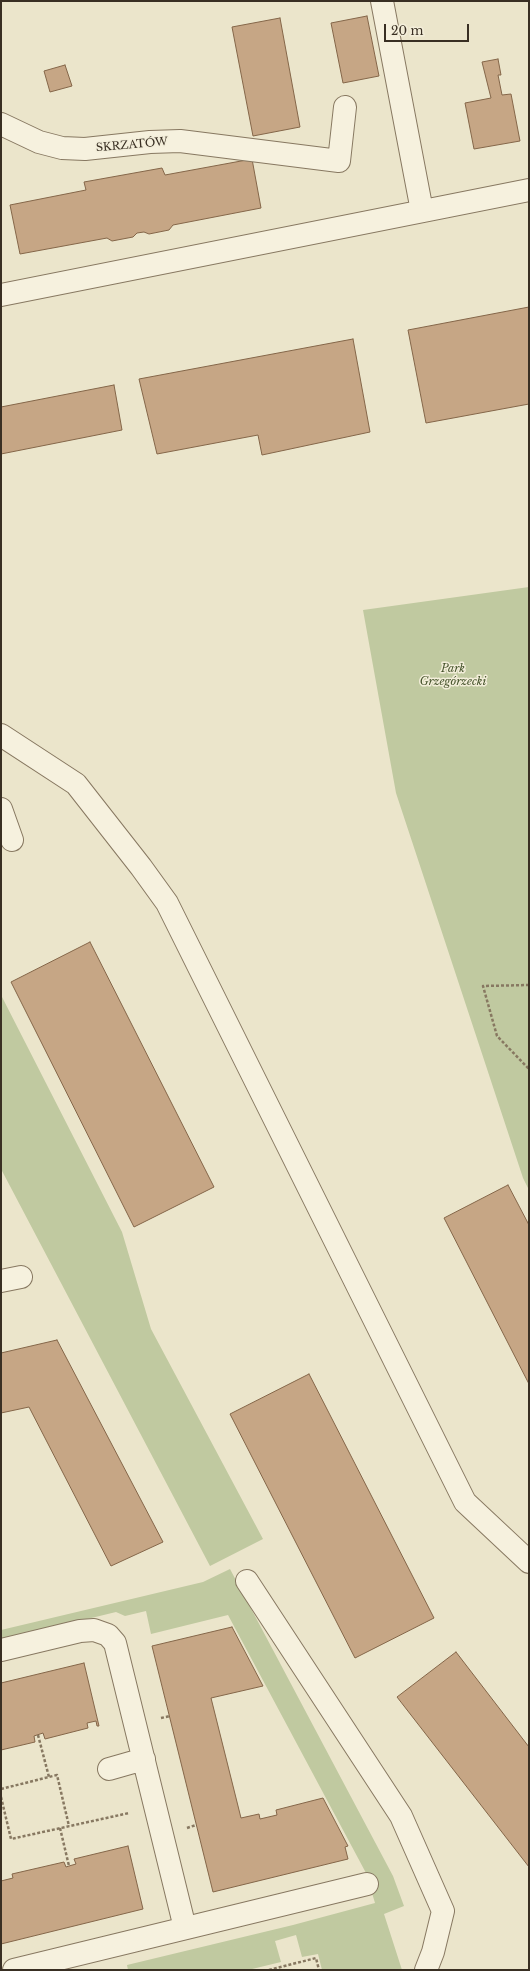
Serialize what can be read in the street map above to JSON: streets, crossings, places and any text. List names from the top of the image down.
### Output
{
  "streets": {
    "street": ["SKRZATÓW"]
  },
  "parks": ["Park Grzegórzecki"],
  "scale_bar": "20 m"
}
